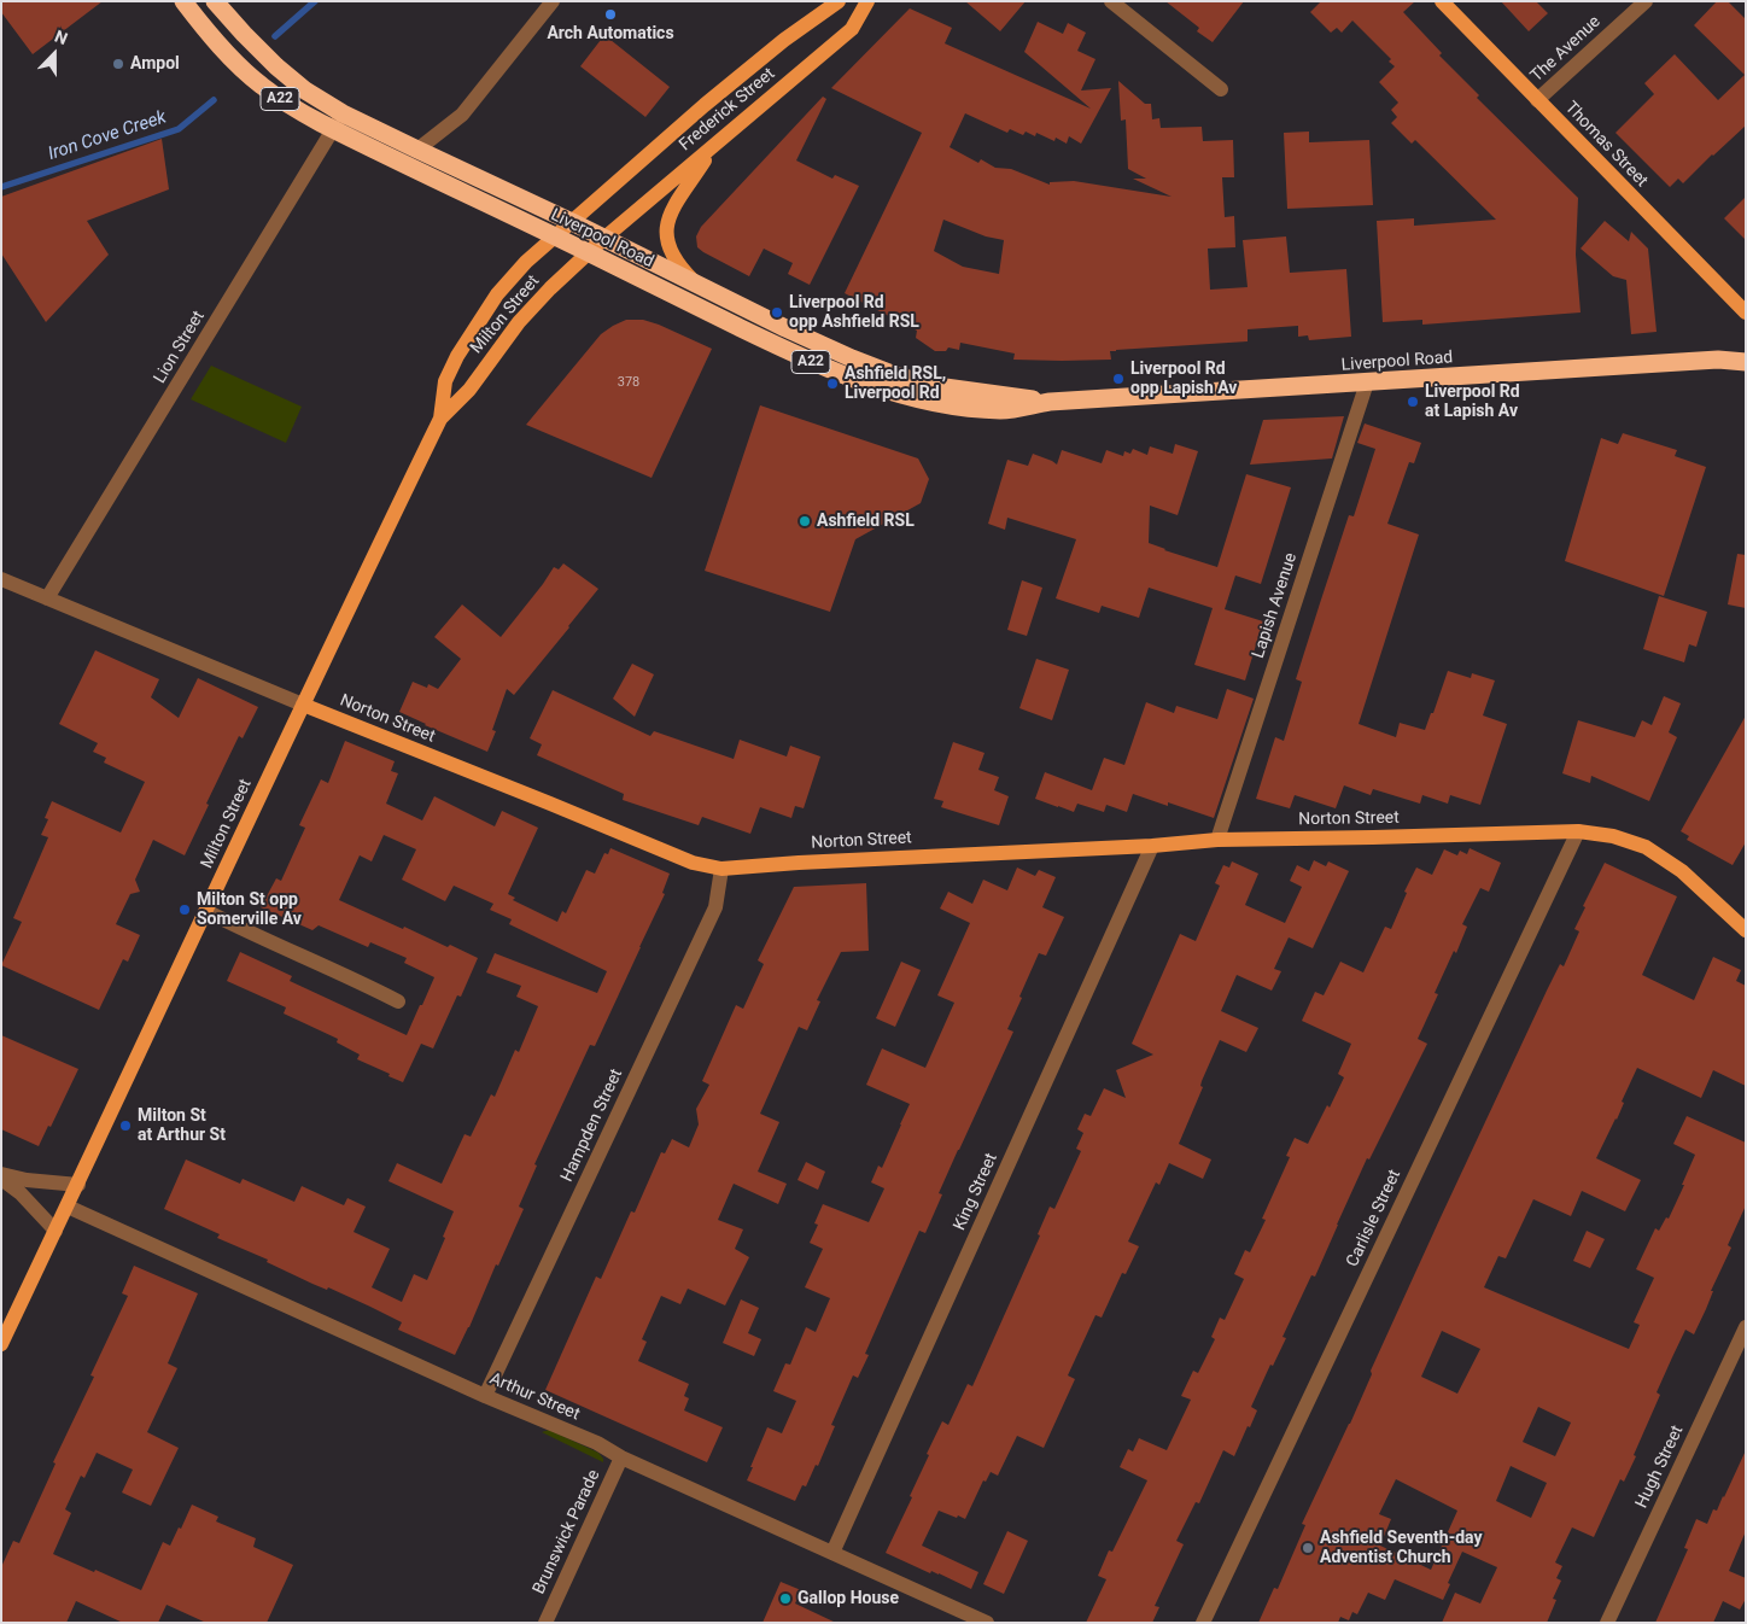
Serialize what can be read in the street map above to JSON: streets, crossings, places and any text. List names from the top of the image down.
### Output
{
  "streets": {
    "highway": ["A22", "Liverpool Road"],
    "main road": [
      "Frederick Street",
      "Thomas Street",
      "Milton Street",
      "Norton Street"
    ],
    "street": [
      "The Avenue",
      "Lion Street",
      "Lapish Avenue",
      "Hampden Street",
      "King Street",
      "Carlisle Street",
      "Arthur Street",
      "Hugh Street",
      "Brunswick Parade"
    ]
  },
  "crossings": [
    ["The Avenue", "Thomas Street"],
    ["Frederick Street", "Liverpool Road"],
    ["Frederick Street", "Milton Street"],
    ["Liverpool Road", "Milton Street"],
    ["Liverpool Road", "Lion Street"],
    ["Liverpool Road", "Lapish Avenue"],
    ["Milton Street", "Norton Street"],
    ["Milton Street", "Arthur Street"],
    ["Lion Street", "Norton Street"],
    ["Lapish Avenue", "Norton Street"],
    ["Norton Street", "Hampden Street"],
    ["Norton Street", "King Street"],
    ["Norton Street", "Carlisle Street"],
    ["Hampden Street", "Arthur Street"],
    ["King Street", "Arthur Street"],
    ["Arthur Street", "Brunswick Parade"]
  ],
  "water": ["Iron Cove Creek"],
  "places": [
    "Arch Automatics",
    "Ampol",
    "Liverpool Rd opp Ashfield RSL",
    "Liverpool Rd opp Lapish Av",
    "Ashfield RSL, Liverpool Rd",
    "Liverpool Rd at Lapish Av",
    "Ashfield RSL",
    "Milton St opp Somerville Av",
    "Milton St at Arthur St",
    "Ashfield Seventh-day Adventist Church",
    "Gallop House"
  ],
  "house_numbers": ["378"],
  "north": "top"
}
